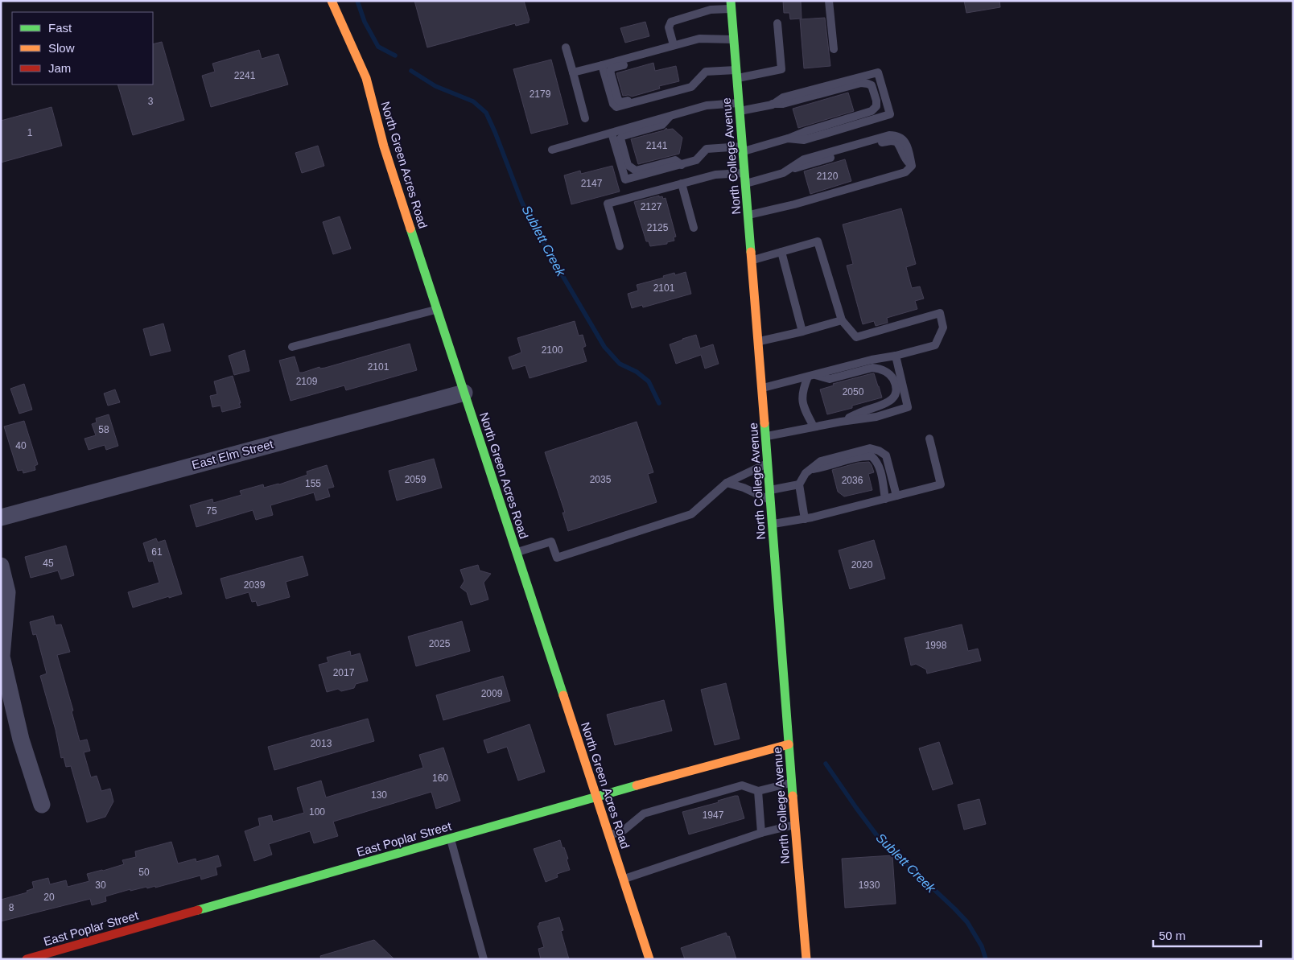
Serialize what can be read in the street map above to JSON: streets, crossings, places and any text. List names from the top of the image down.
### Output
{
  "streets": {
    "street": [
      "North College Avenue",
      "North Green Acres Road",
      "East Elm Street",
      "East Poplar Street"
    ]
  },
  "crossings": [
    ["North College Avenue", "East Poplar Street"],
    ["North Green Acres Road", "East Elm Street"],
    ["North Green Acres Road", "East Poplar Street"]
  ],
  "water": ["Sublett Creek"],
  "house_numbers": [
    "2241",
    "2179",
    "3",
    "1",
    "2141",
    "2120",
    "2147",
    "2127",
    "2125",
    "2101",
    "2100",
    "2101",
    "2109",
    "2050",
    "58",
    "40",
    "2059",
    "2035",
    "2036",
    "155",
    "75",
    "61",
    "45",
    "2020",
    "2039",
    "2025",
    "1998",
    "2017",
    "2009",
    "2013",
    "160",
    "130",
    "100",
    "1947",
    "50",
    "30",
    "1930",
    "20",
    "8"
  ],
  "legend": ["Fast", "Slow", "Jam"],
  "scale_bar": "50 m"
}
